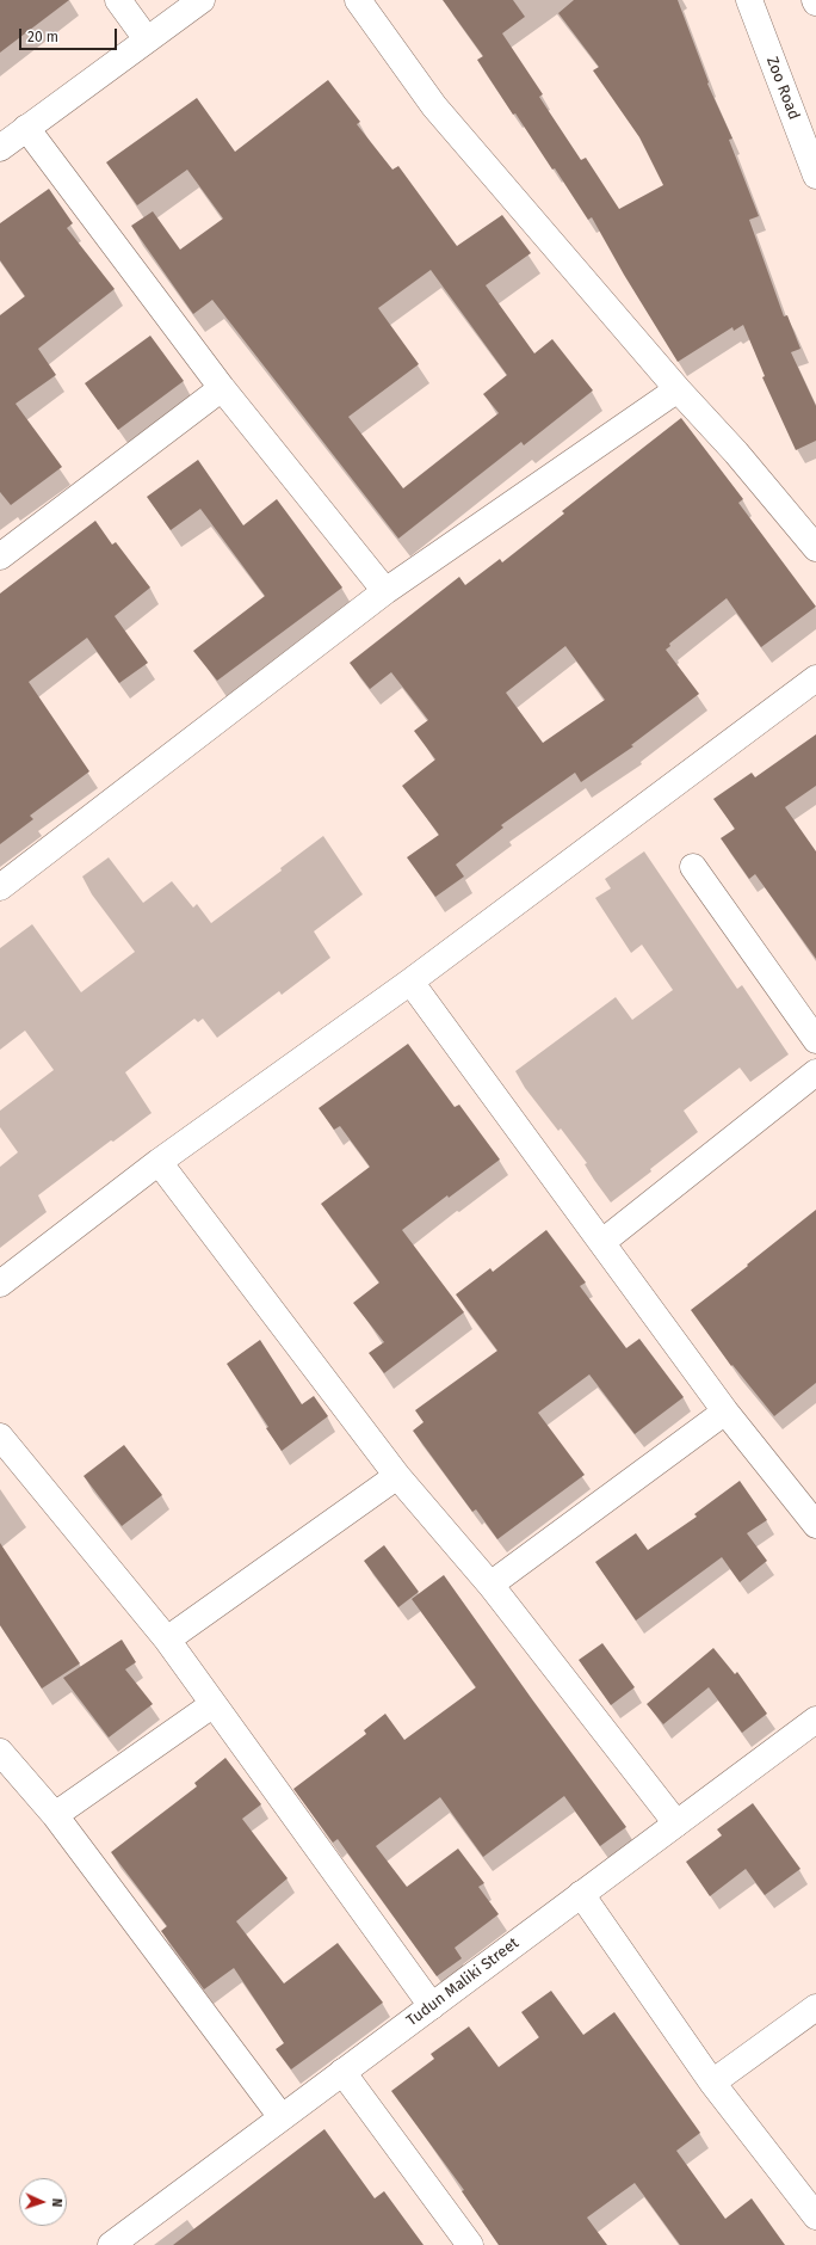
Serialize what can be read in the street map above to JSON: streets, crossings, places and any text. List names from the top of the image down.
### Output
{
  "streets": {
    "street": ["Zoo Road", "Tudun Maliki Street"]
  },
  "scale_bar": "20 m",
  "north": "right"
}
